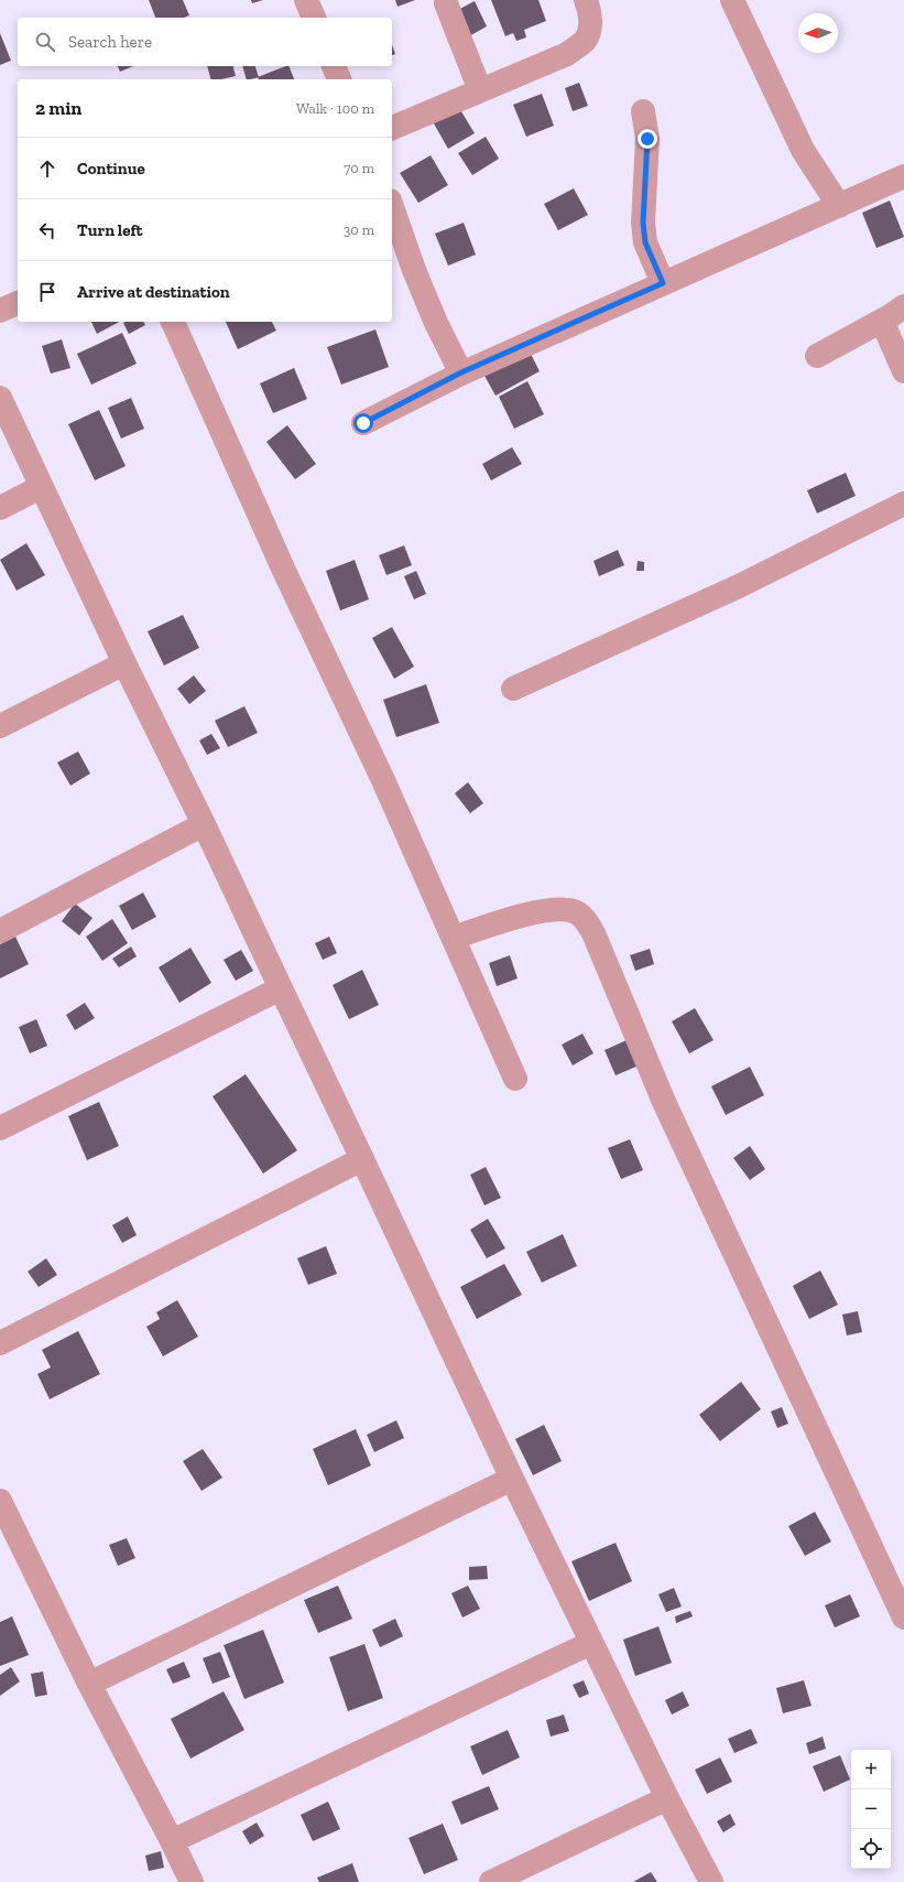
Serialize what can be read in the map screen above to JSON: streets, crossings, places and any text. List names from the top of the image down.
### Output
{
  "north": "left",
  "page": {
    "search": "Search here",
    "heading": ["2 min", "Walk · 100 m"],
    "list": [
      ["Continue", "70 m"],
      ["Turn left", "30 m"],
      "Arrive at destination"
    ],
    "map_buttons": ["+", "−"]
  }
}
